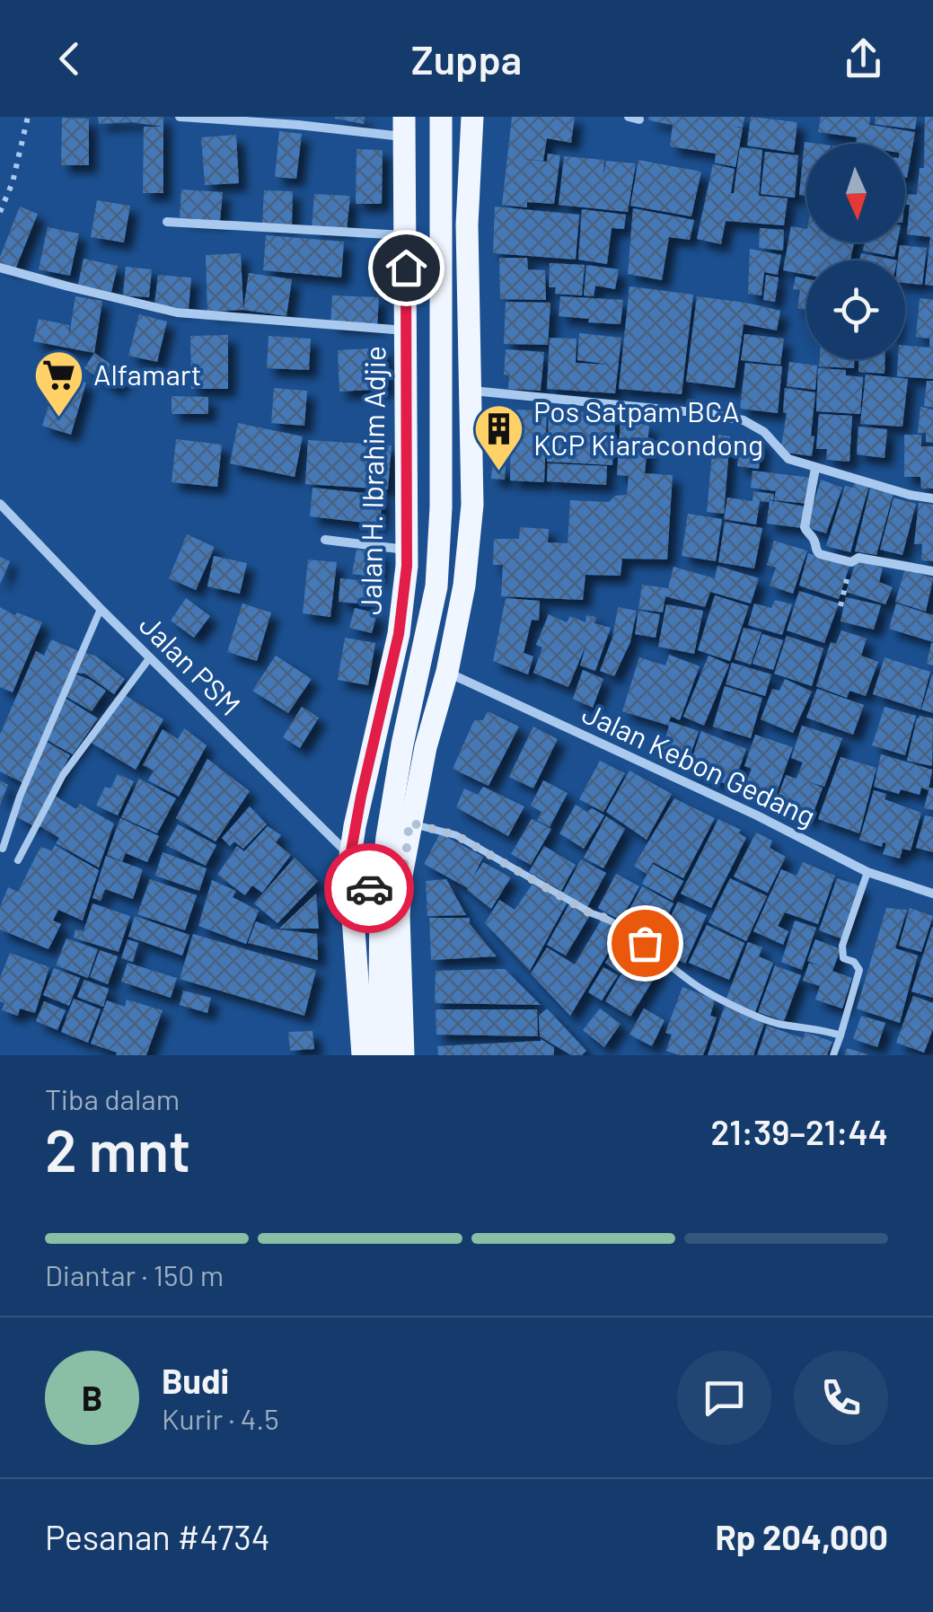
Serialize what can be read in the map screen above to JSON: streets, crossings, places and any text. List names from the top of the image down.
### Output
{
  "streets": {
    "main road": ["Jalan H. Ibrahim Adjie"],
    "street": ["Jalan PSM", "Jalan Kebon Gedang"]
  },
  "crossings": [
    ["Jalan H. Ibrahim Adjie", "Jalan PSM"]
  ],
  "places": {
    "supermarket": ["Alfamart"],
    "building": ["Pos Satpam BCA KCP Kiaracondong"]
  },
  "north": "bottom",
  "page": {
    "header": "Zuppa",
    "heading": ["2 mnt", "Tiba dalam", "21:39–21:44"],
    "panel": [
      "Budi",
      "Kurir · 4.5",
      "Pesanan #4734",
      "Rp 204,000"
    ],
    "bar": "Diantar · 150 m",
    "round": "B"
  }
}
